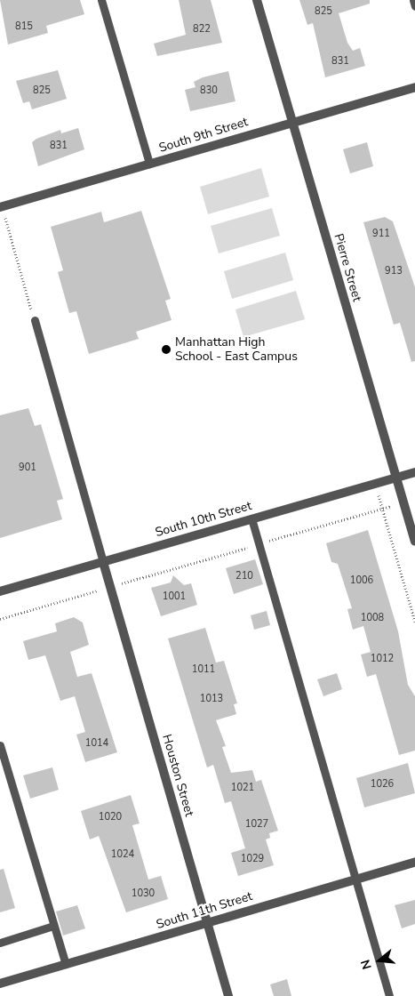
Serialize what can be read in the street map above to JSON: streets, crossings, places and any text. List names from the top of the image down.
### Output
{
  "streets": {
    "street": [
      "South 9th Street",
      "Pierre Street",
      "South 10th Street",
      "Houston Street",
      "South 11th Street"
    ]
  },
  "crossings": [
    ["South 9th Street", "Pierre Street"],
    ["Pierre Street", "South 10th Street"],
    ["South 10th Street", "Houston Street"],
    ["Houston Street", "South 11th Street"]
  ],
  "places": ["Manhattan High School - East Campus"],
  "house_numbers": [
    "825",
    "815",
    "822",
    "831",
    "825",
    "830",
    "831",
    "911",
    "913",
    "901",
    "210",
    "1006",
    "1001",
    "1008",
    "1012",
    "1011",
    "1013",
    "1014",
    "1026",
    "1021",
    "1020",
    "1027",
    "1024",
    "1029",
    "1030"
  ],
  "north": "left"
}
